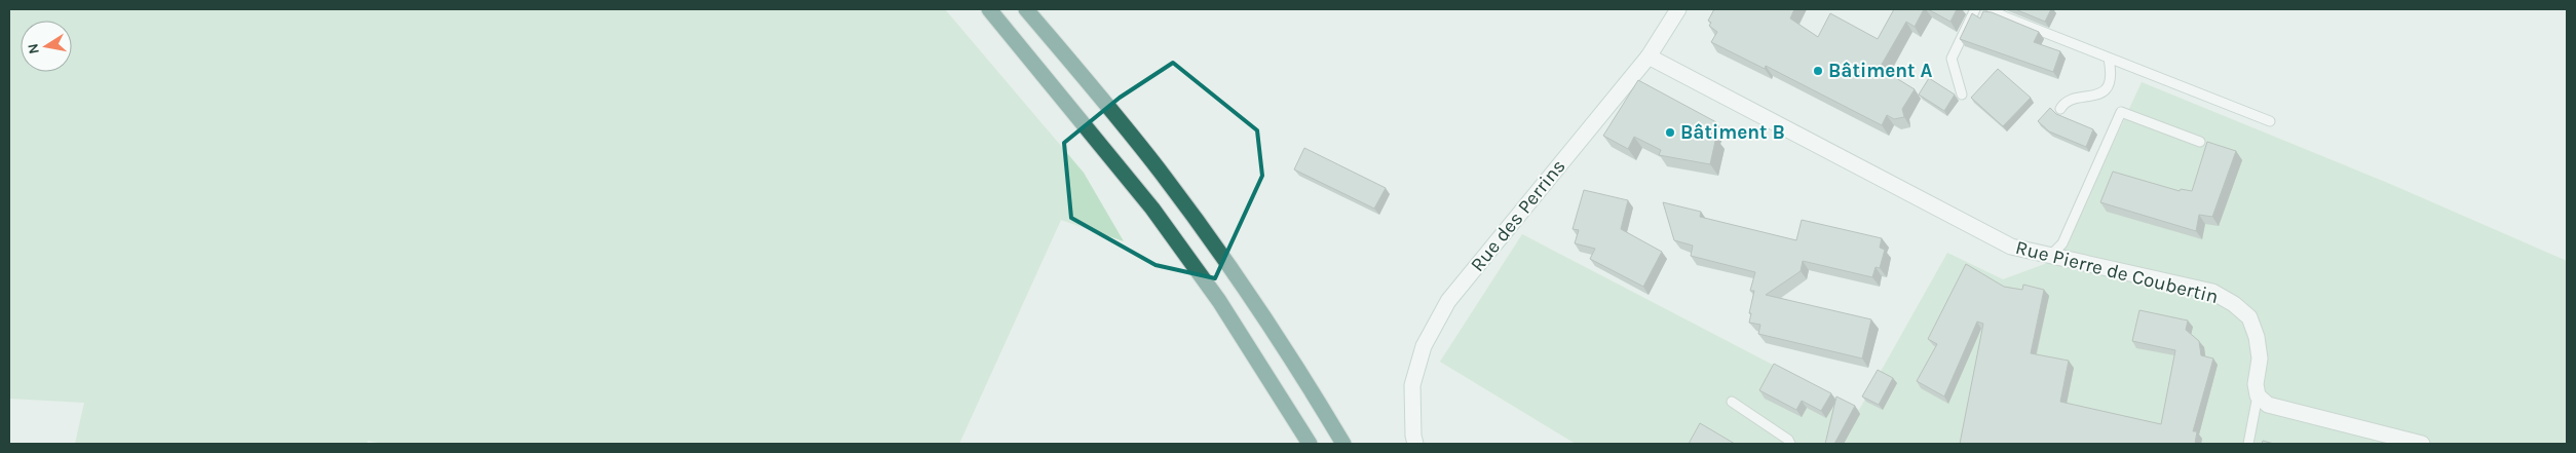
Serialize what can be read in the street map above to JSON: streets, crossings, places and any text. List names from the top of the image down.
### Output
{
  "streets": {
    "street": ["Rue des Perrins", "Rue Pierre de Coubertin"]
  },
  "crossings": [
    ["Rue des Perrins", "Rue Pierre de Coubertin"]
  ],
  "places": ["Bâtiment A", "Bâtiment B"],
  "north": "left"
}
